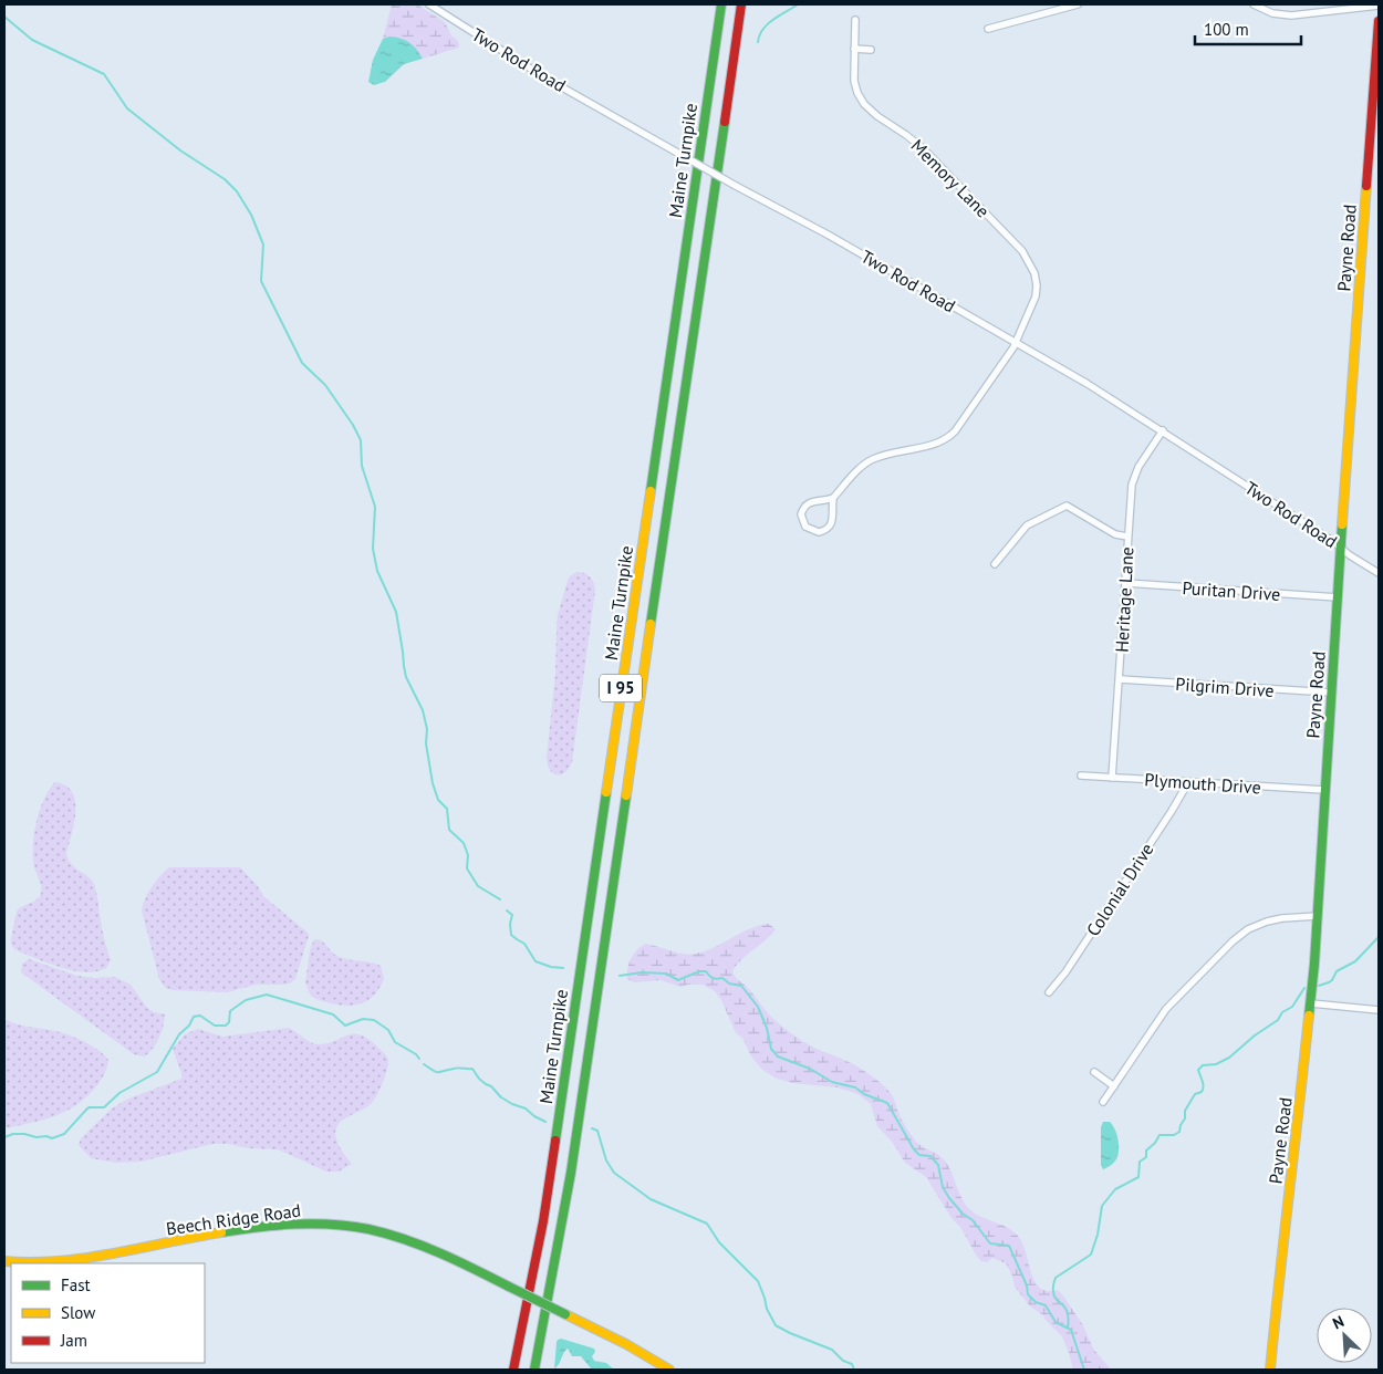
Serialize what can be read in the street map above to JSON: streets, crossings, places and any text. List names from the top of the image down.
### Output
{
  "streets": {
    "main road": [
      "Maine Turnpike",
      "Payne Road",
      "I 95",
      "Beech Ridge Road"
    ],
    "street": [
      "Two Rod Road",
      "Memory Lane",
      "Puritan Drive",
      "Heritage Lane",
      "Pilgrim Drive",
      "Plymouth Drive",
      "Colonial Drive"
    ]
  },
  "crossings": [
    ["Two Rod Road", "Memory Lane"],
    ["Two Rod Road", "Payne Road"],
    ["Two Rod Road", "Heritage Lane"],
    ["Payne Road", "Puritan Drive"],
    ["Payne Road", "Pilgrim Drive"],
    ["Payne Road", "Plymouth Drive"],
    ["Puritan Drive", "Heritage Lane"],
    ["Heritage Lane", "Pilgrim Drive"],
    ["Heritage Lane", "Plymouth Drive"],
    ["Plymouth Drive", "Colonial Drive"]
  ],
  "legend": ["Fast", "Slow", "Jam"],
  "scale_bar": "100 m",
  "north": "top left"
}
